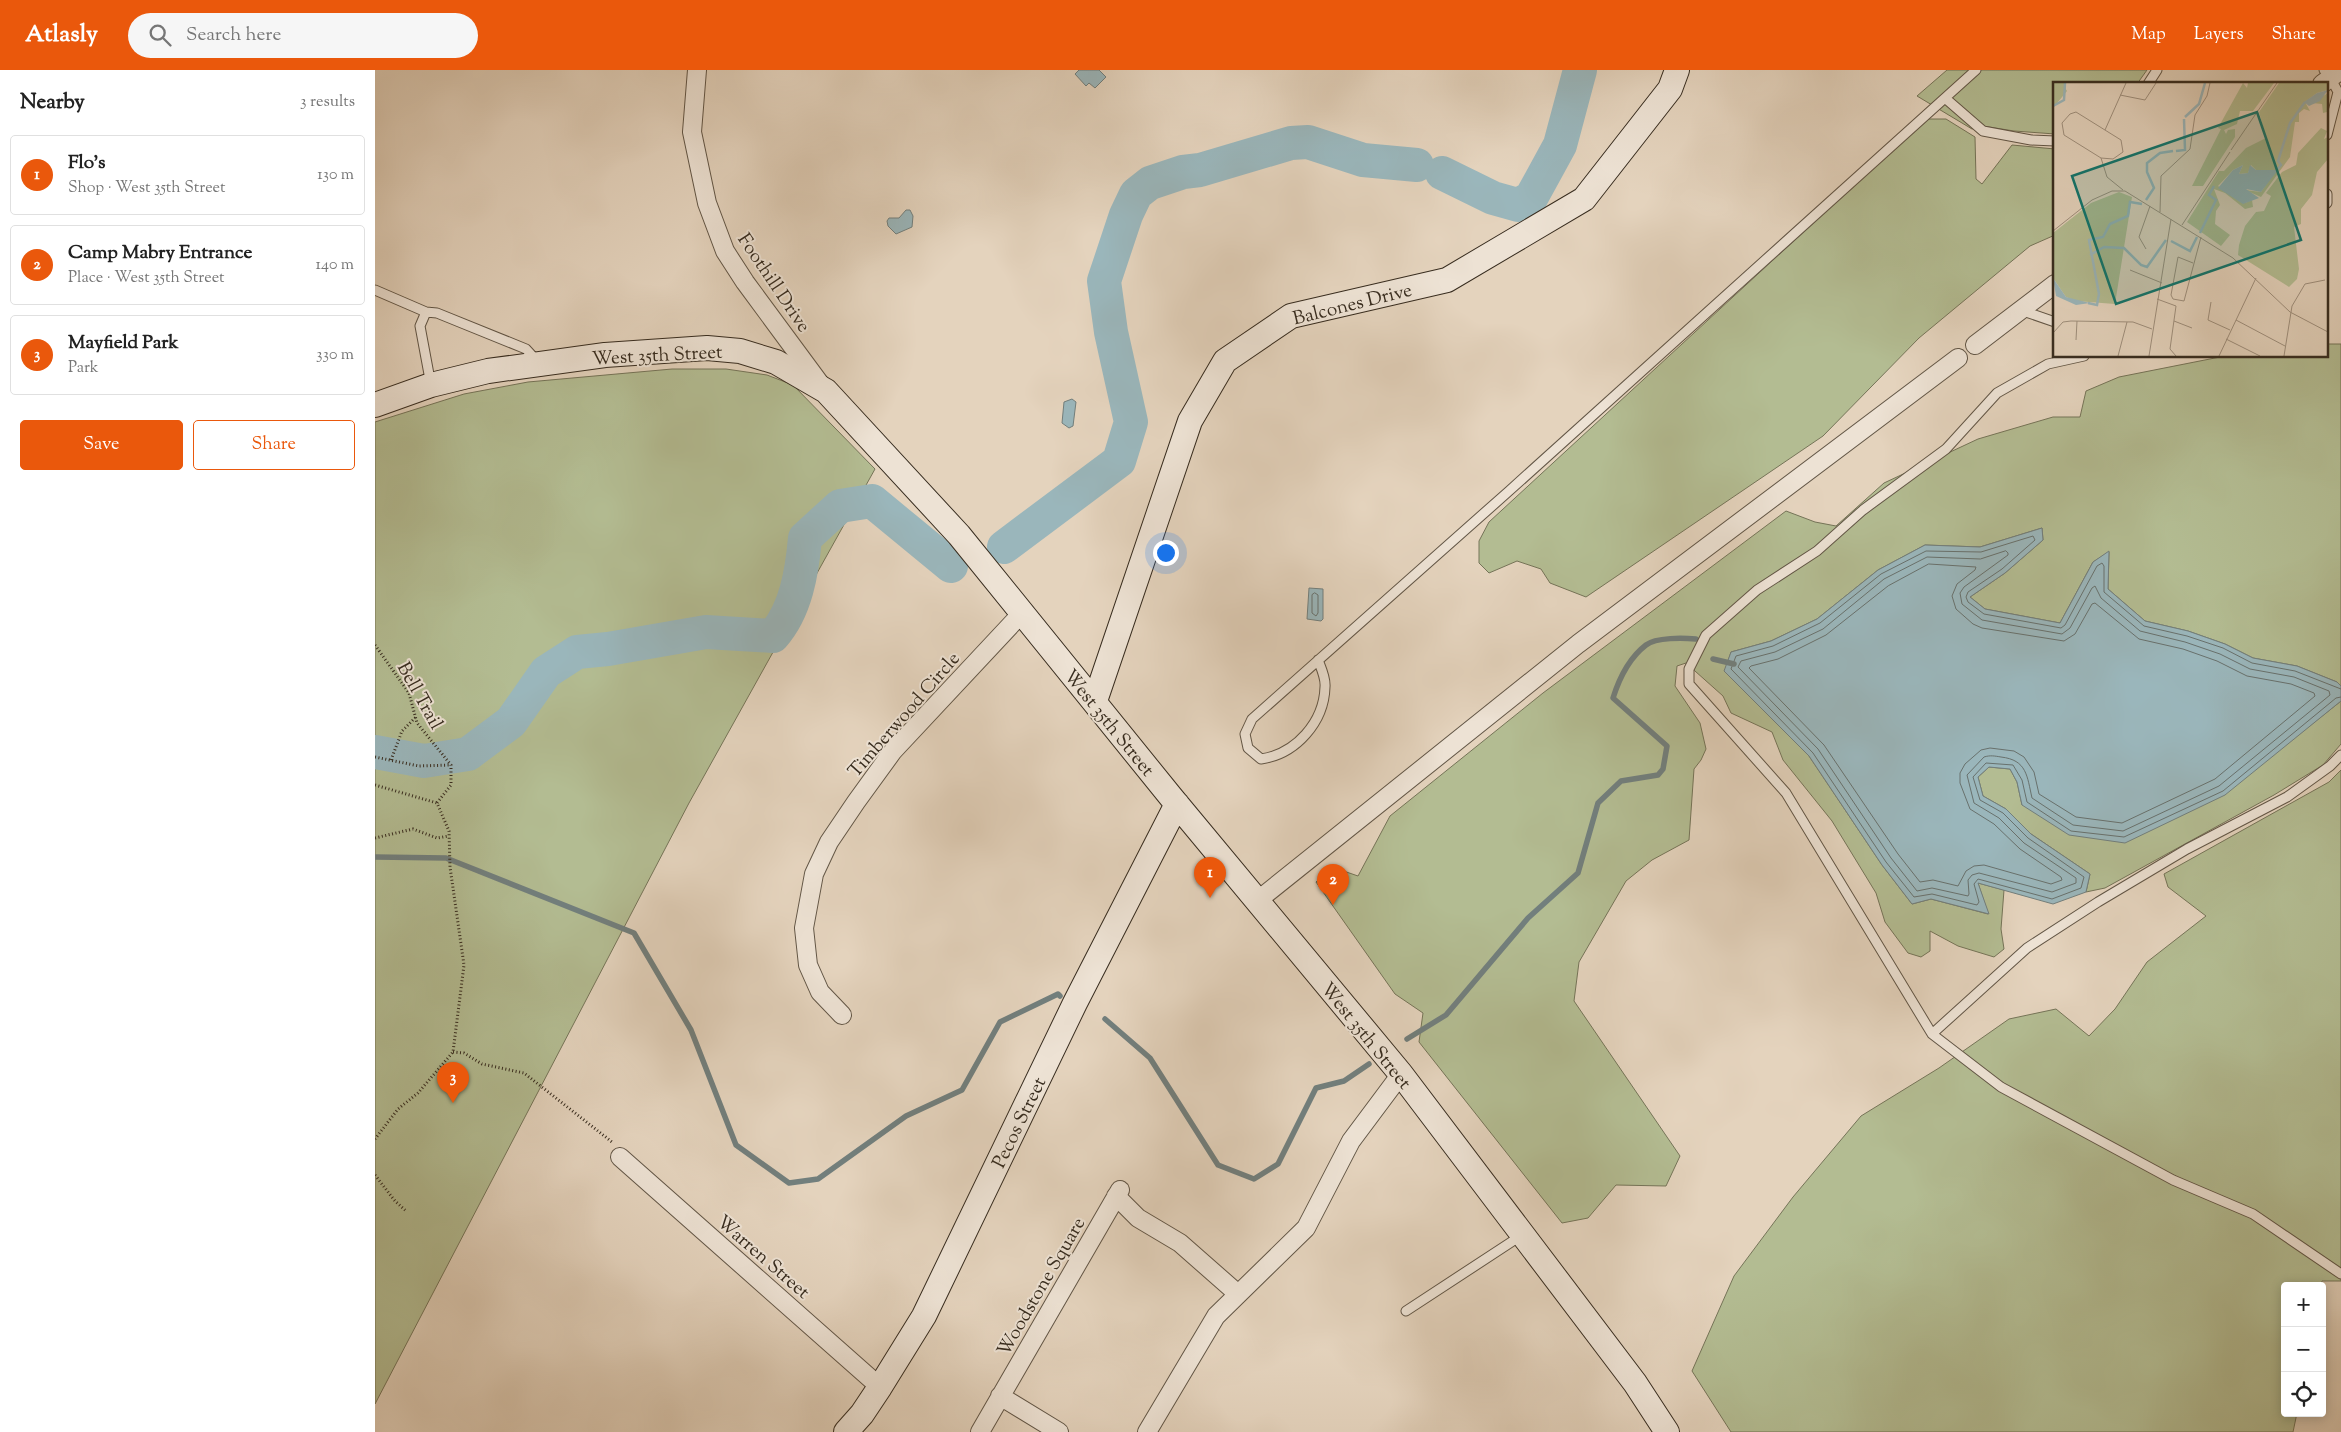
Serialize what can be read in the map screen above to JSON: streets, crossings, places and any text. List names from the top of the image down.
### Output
{
  "streets": {
    "street": [
      "Foothill Drive",
      "Balcones Drive",
      "West 35th Street",
      "Timberwood Circle",
      "Pecos Street",
      "Warren Street",
      "Woodstone Square"
    ],
    "path": ["Bell Trail"]
  },
  "crossings": [
    ["Foothill Drive", "West 35th Street"],
    ["Balcones Drive", "West 35th Street"],
    ["West 35th Street", "Timberwood Circle"],
    ["West 35th Street", "Pecos Street"],
    ["Pecos Street", "Warren Street"]
  ],
  "page": {
    "header": "Atlasly",
    "search": "Search here",
    "nav": ["Map", "Layers", "Share"],
    "heading": ["Nearby", "3 results"],
    "list": [
      {
        "mark": "1",
        "name": "Flo's",
        "note": "Shop · West 35th Street",
        "value": "130 m"
      },
      {
        "mark": "2",
        "name": "Camp Mabry Entrance",
        "note": "Place · West 35th Street",
        "value": "140 m"
      },
      {
        "mark": "3",
        "name": "Mayfield Park",
        "note": "Park",
        "value": "330 m"
      }
    ],
    "buttons": ["Save", "Share"],
    "pins": ["1", "2", "3"],
    "map_buttons": ["+", "−"]
  }
}
